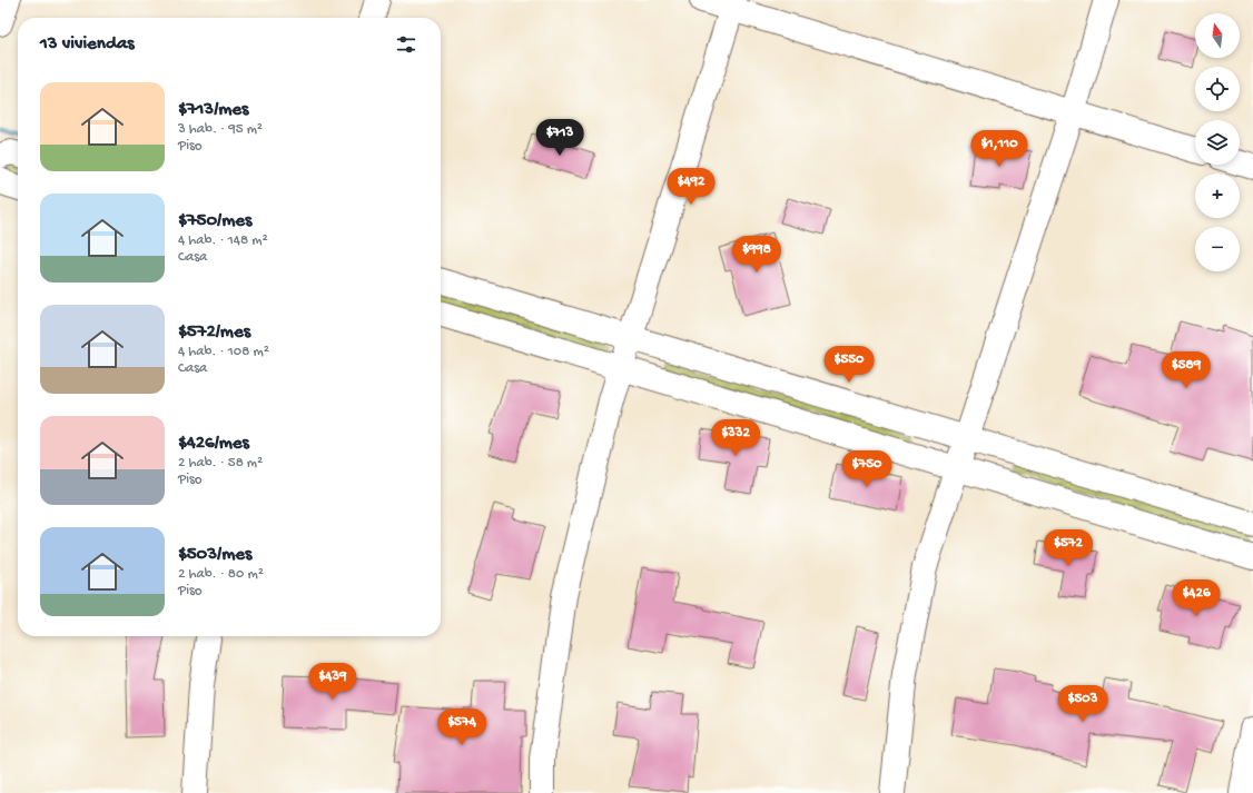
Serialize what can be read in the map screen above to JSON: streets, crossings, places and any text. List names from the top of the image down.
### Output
{
  "north": "top",
  "page": {
    "map_buttons": ["+", "−"],
    "heading": "13 viviendas",
    "list": [
      {
        "name": "$713/mes",
        "note": "3 hab. · 95 m² · Piso"
      },
      {
        "name": "$750/mes",
        "note": "4 hab. · 148 m² · Casa"
      },
      {
        "name": "$572/mes",
        "note": "4 hab. · 108 m² · Casa"
      },
      {
        "name": "$426/mes",
        "note": "2 hab. · 58 m² · Piso"
      },
      {
        "name": "$503/mes",
        "note": "2 hab. · 80 m² · Piso"
      }
    ],
    "price": [
      "$713",
      "$1,110",
      "$492",
      "$998",
      "$550",
      "$589",
      "$332",
      "$750",
      "$572",
      "$426",
      "$439",
      "$503",
      "$574"
    ]
  }
}
